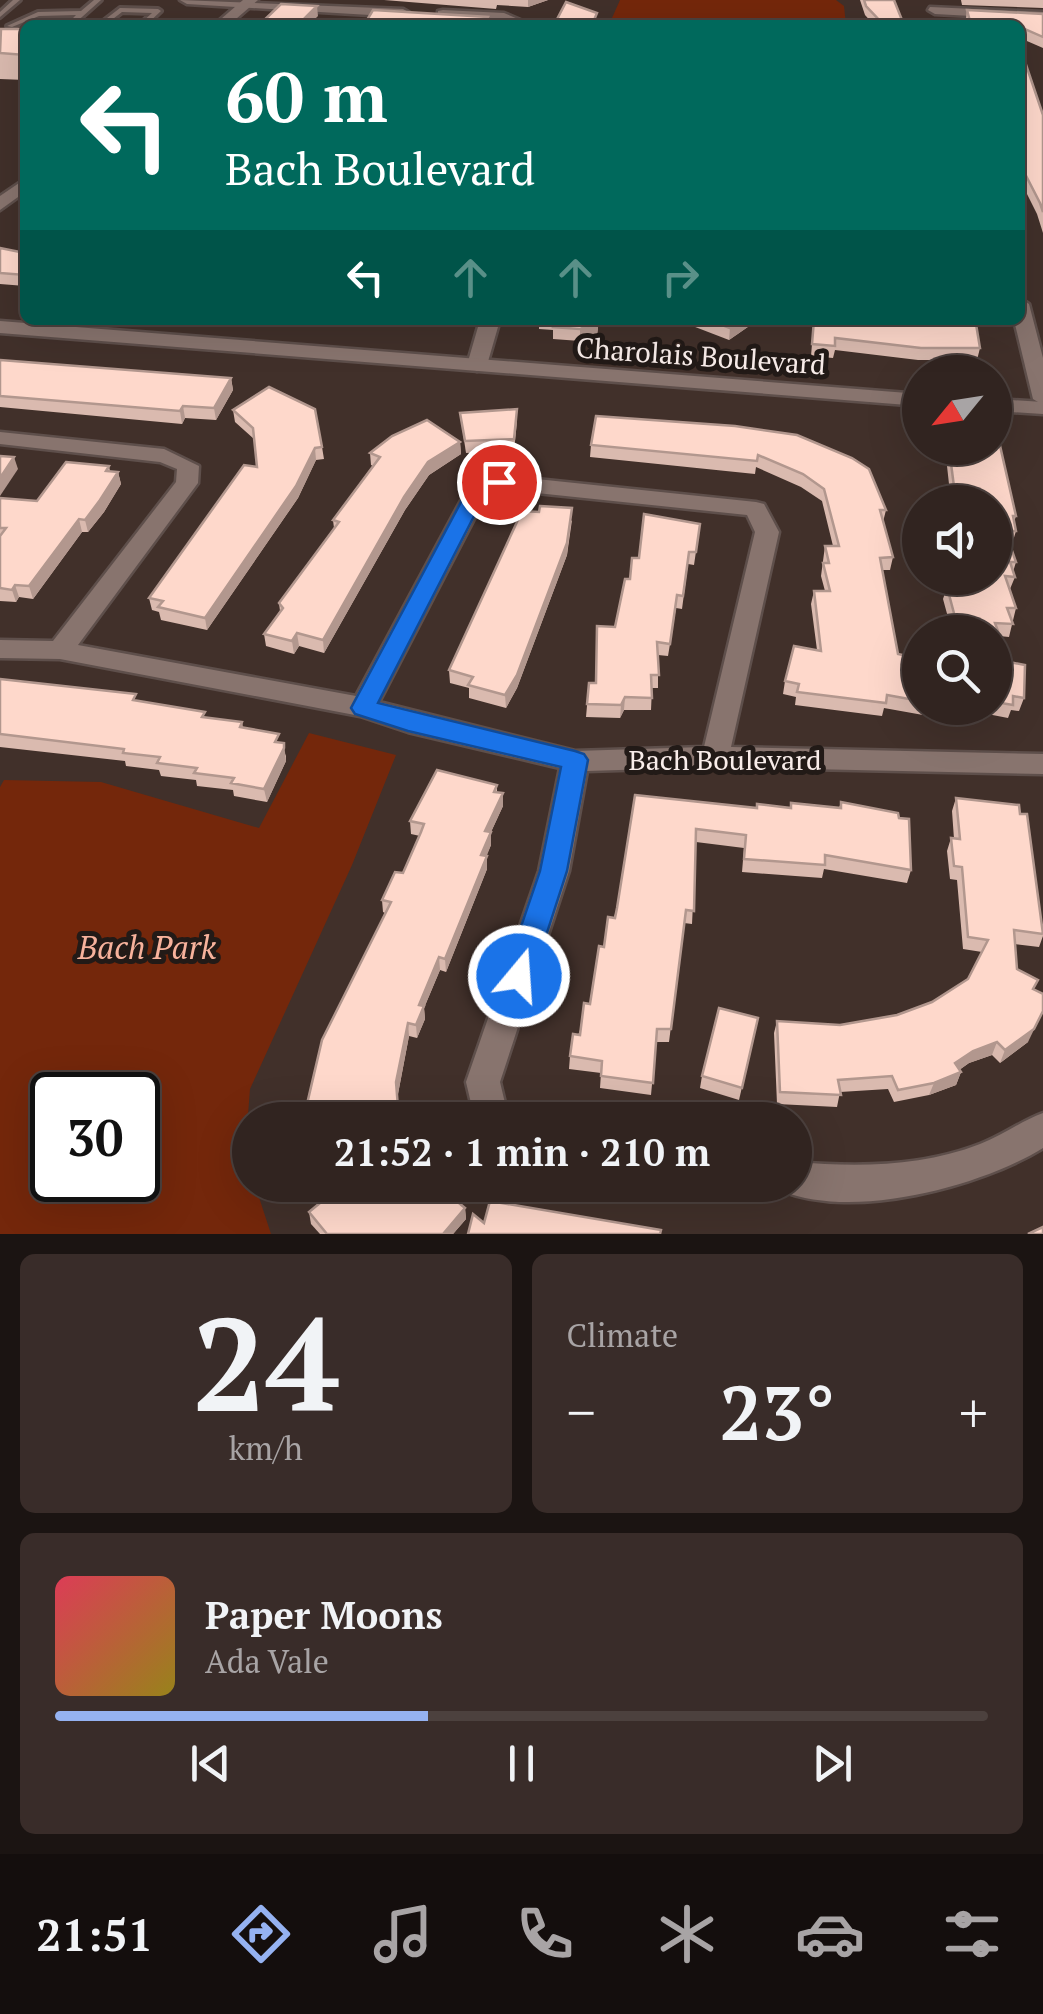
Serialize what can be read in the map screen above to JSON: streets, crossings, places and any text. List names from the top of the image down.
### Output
{
  "streets": {
    "street": ["Charolais Boulevard", "Bach Boulevard"]
  },
  "parks": ["Bach Park"],
  "north": "bottom left",
  "page": {
    "turn": ["60 m", "Bach Boulevard"],
    "limit": "30",
    "trip": "21:52 · 1 min · 210 m",
    "tile": [
      ["24", "km/h"],
      "Climate"
    ],
    "heat": ["−", "23°", "+"],
    "song": ["Paper Moons", "Ada Vale"],
    "tabs": "21:51"
  }
}
